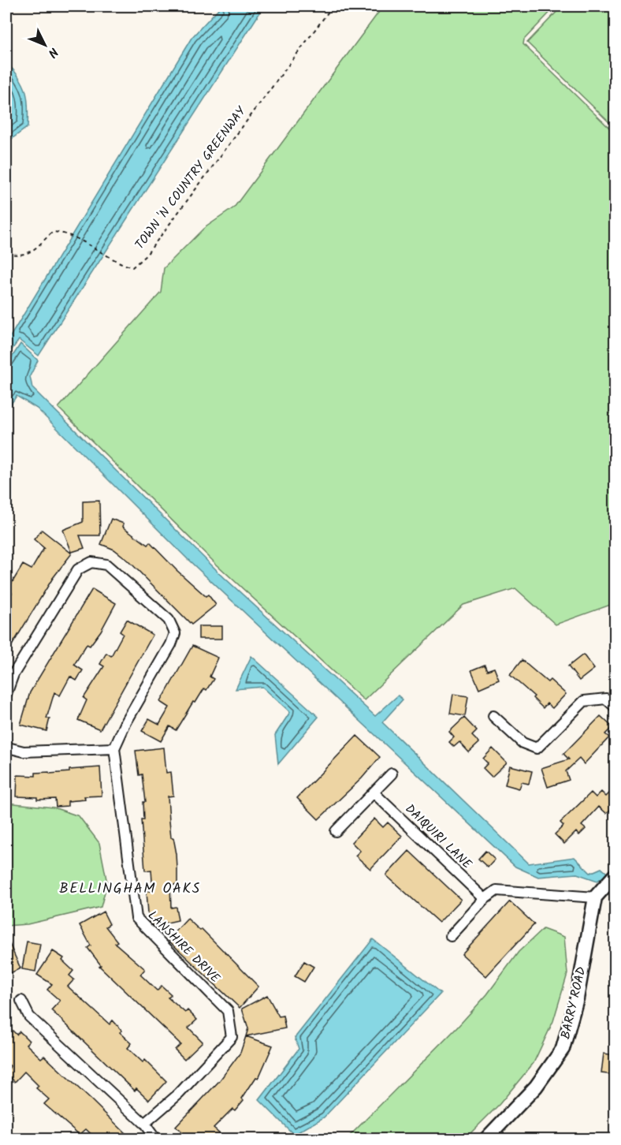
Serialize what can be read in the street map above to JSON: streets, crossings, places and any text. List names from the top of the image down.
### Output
{
  "streets": {
    "street": ["DAIQUIRI LANE", "LANSHIRE DRIVE", "BARRY ROAD"],
    "path": ["TOWN 'N COUNTRY GREENWAY"]
  },
  "districts": ["BELLINGHAM OAKS"],
  "north": "bottom right"
}
